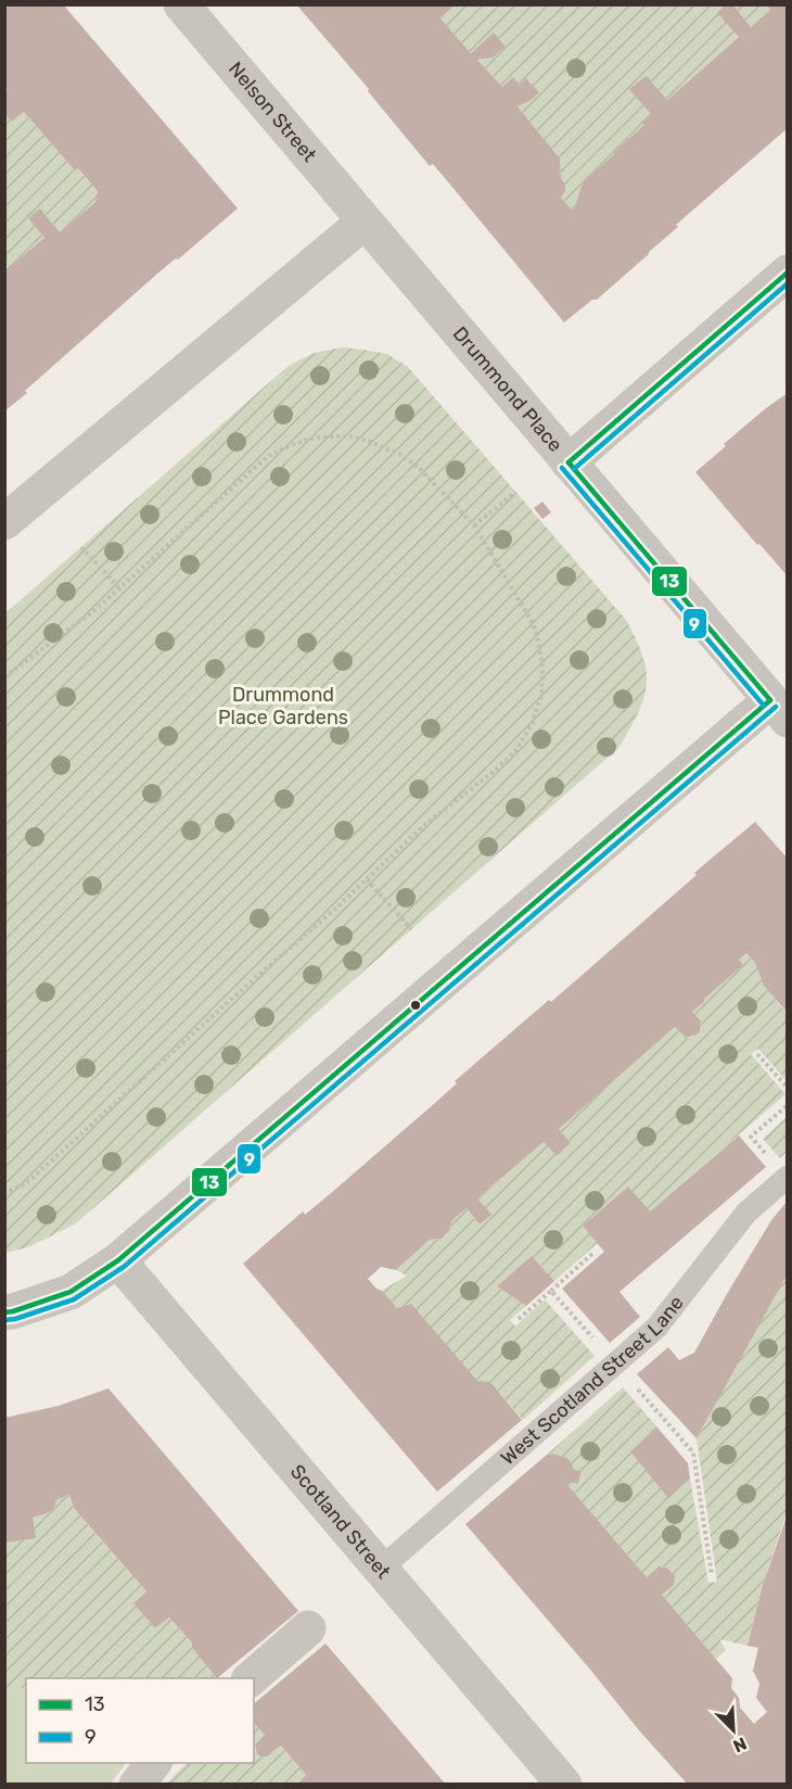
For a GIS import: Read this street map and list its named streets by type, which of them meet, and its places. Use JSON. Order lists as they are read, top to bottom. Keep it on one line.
{"streets":{"street":["Nelson Street","Drummond Place","Scotland Street"],"lane":["West Scotland Street Lane"]},"crossings":[["Nelson Street","Drummond Place"],["Drummond Place","Scotland Street"],["West Scotland Street Lane","Scotland Street"]],"parks":["Drummond Place Gardens"],"lines":["transit line 13","transit line 9"],"legend":["13","9"],"north":"bottom right"}
